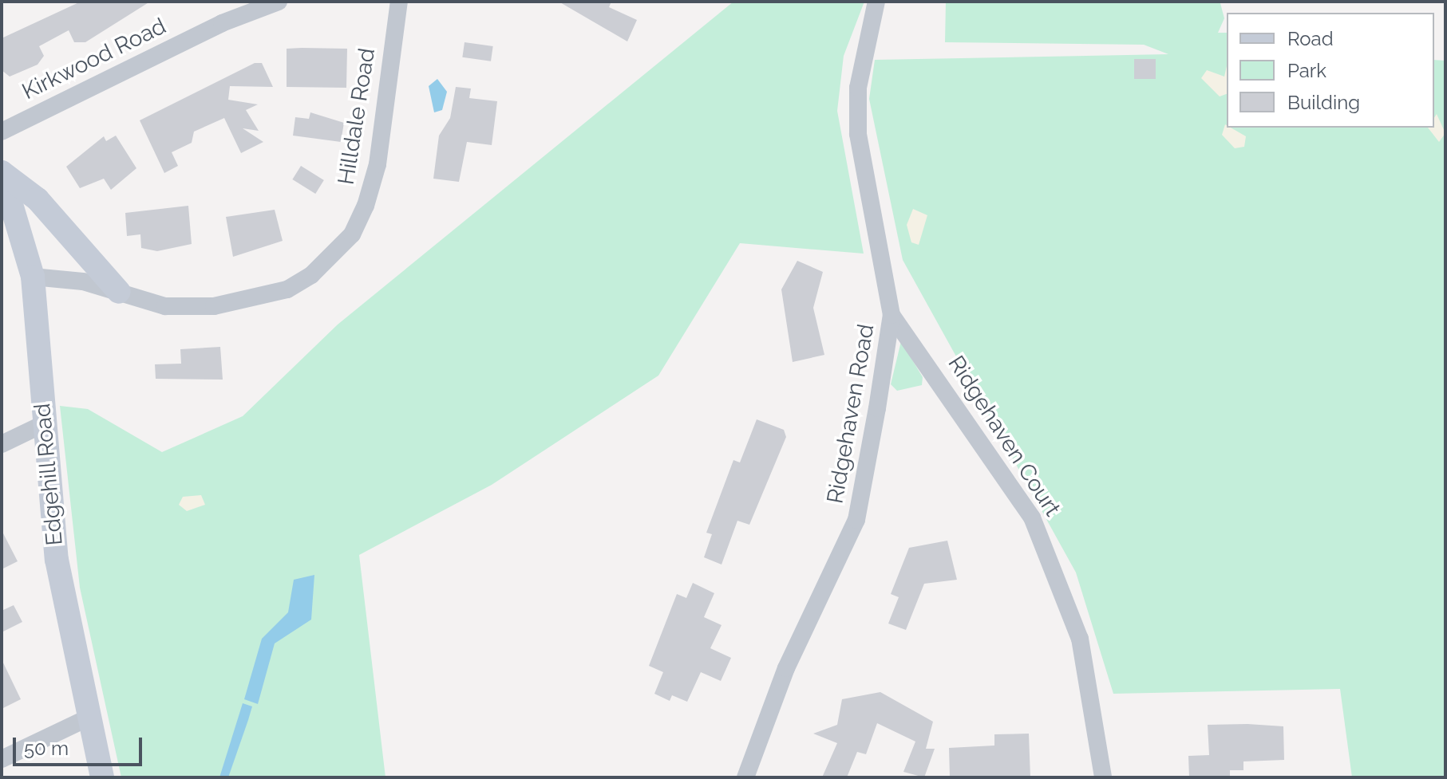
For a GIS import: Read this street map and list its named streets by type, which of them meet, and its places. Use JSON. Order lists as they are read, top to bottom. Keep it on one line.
{"streets":{"street":["Kirkwood Road","Hilldale Road","Ridgehaven Road","Ridgehaven Court","Edgehill Road"]},"crossings":[["Hilldale Road","Edgehill Road"],["Ridgehaven Road","Ridgehaven Court"]],"legend":["Road","Park","Building"],"scale_bar":"50 m"}
